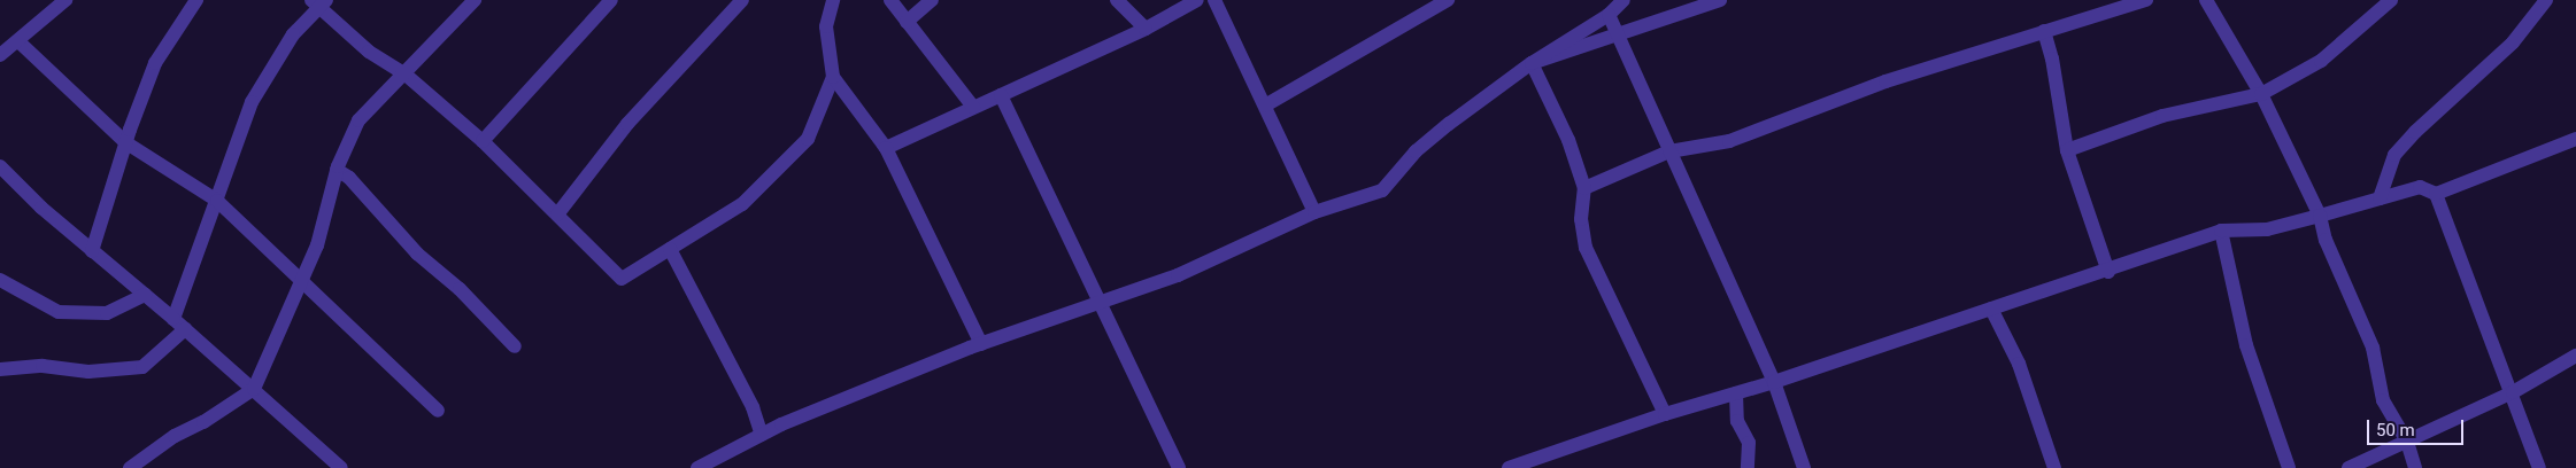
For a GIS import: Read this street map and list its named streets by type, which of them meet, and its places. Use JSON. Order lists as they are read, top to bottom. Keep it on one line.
{"scale_bar":"50 m"}
